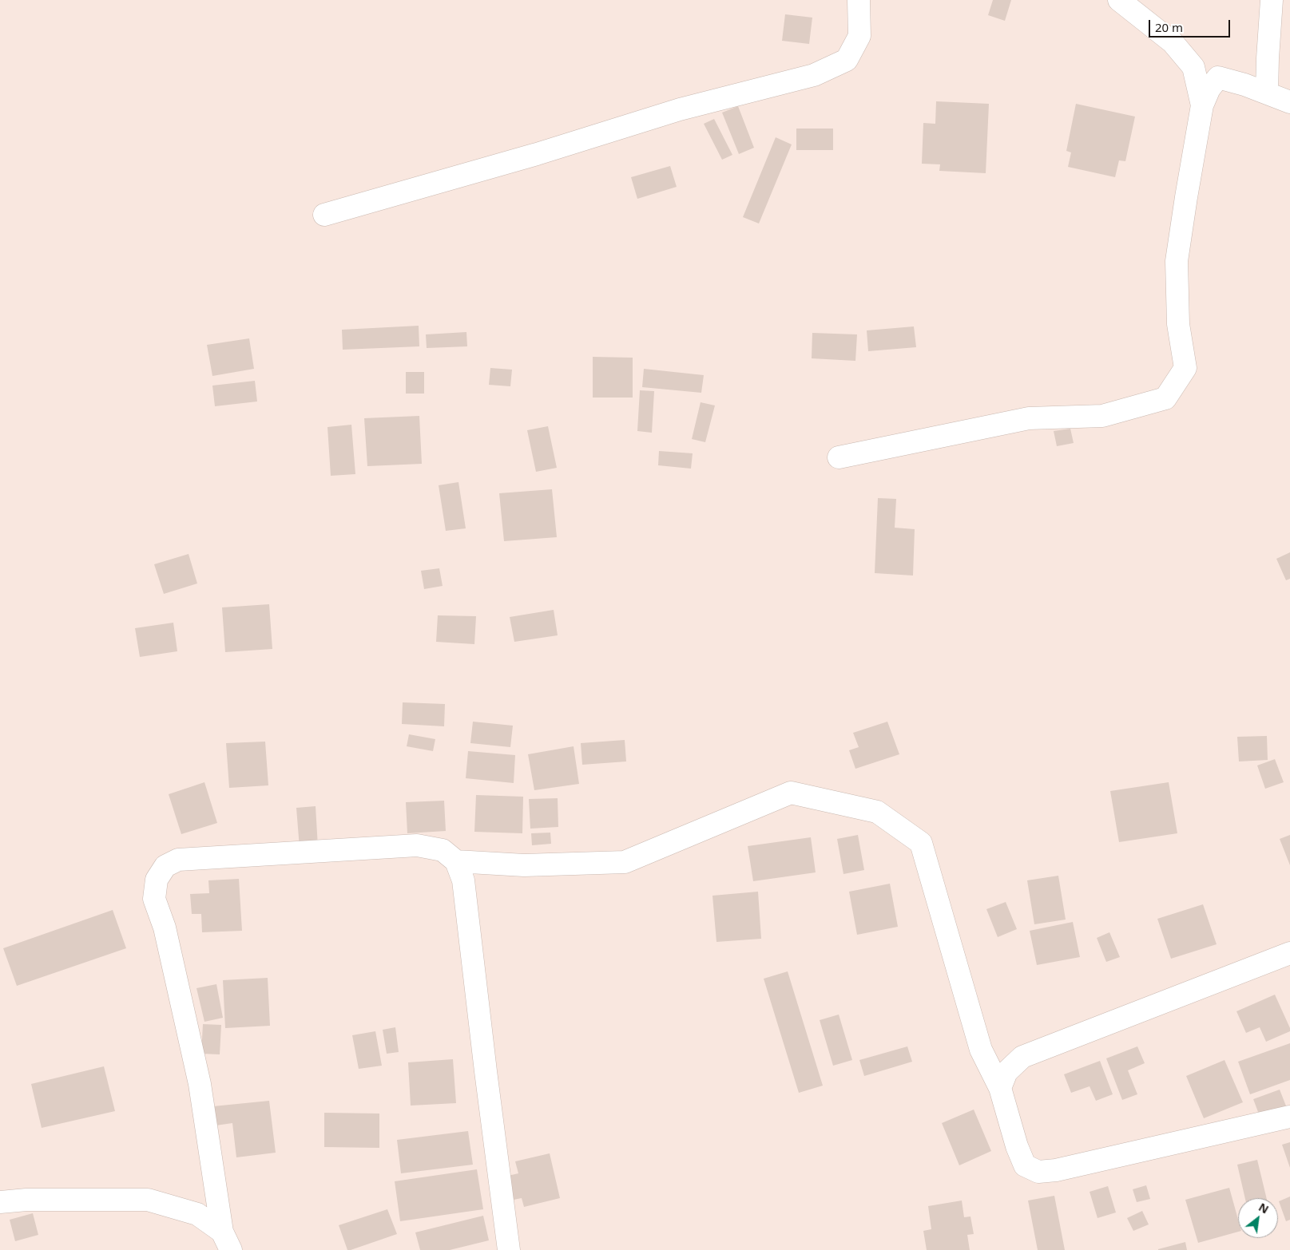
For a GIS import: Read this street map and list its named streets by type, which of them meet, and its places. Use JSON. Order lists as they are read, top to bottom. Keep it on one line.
{"scale_bar":"20 m","north":"top right"}
